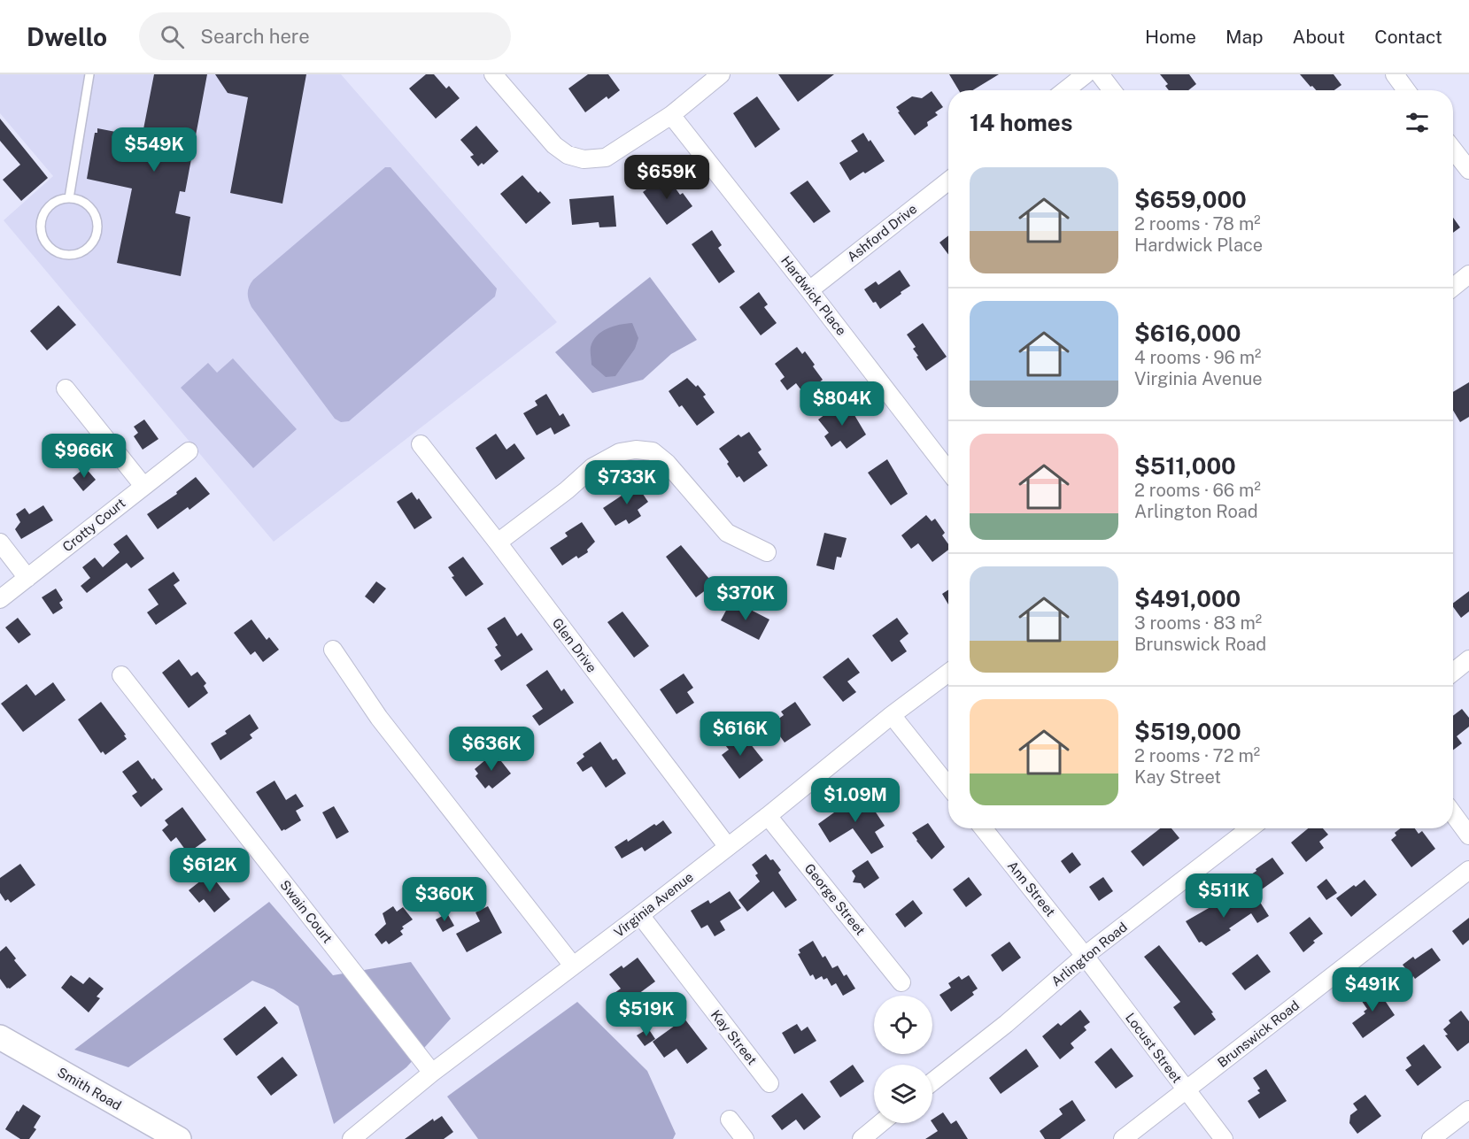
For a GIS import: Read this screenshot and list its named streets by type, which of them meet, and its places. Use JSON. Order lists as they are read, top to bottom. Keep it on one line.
{"streets":{"street":["Ashford Drive","Hardwick Place","Crotty Court","Glen Drive","Ann Street","George Street","Virginia Avenue","Swain Court","Arlington Road","Brunswick Road","Kay Street","Locust Street","Smith Road"]},"crossings":[["Ashford Drive","Hardwick Place"],["Glen Drive","Virginia Avenue"],["Ann Street","Arlington Road"],["Ann Street","Locust Street"],["George Street","Virginia Avenue"],["Virginia Avenue","Swain Court"],["Virginia Avenue","Kay Street"],["Arlington Road","Locust Street"],["Brunswick Road","Locust Street"]],"page":{"header":"Dwello","search":"Search here","nav":["Home","Map","About","Contact"],"heading":"14 homes","price":["$549K","$659K","$804K","$966K","$733K","$370K","$616K","$636K","$1.09M","$612K","$511K","$360K","$491K","$519K"],"list":[{"name":"$659,000","note":"2 rooms · 78 m² · Hardwick Place"},{"name":"$616,000","note":"4 rooms · 96 m² · Virginia Avenue"},{"name":"$511,000","note":"2 rooms · 66 m² · Arlington Road"},{"name":"$491,000","note":"3 rooms · 83 m² · Brunswick Road"},{"name":"$519,000","note":"2 rooms · 72 m² · Kay Street"}]}}
